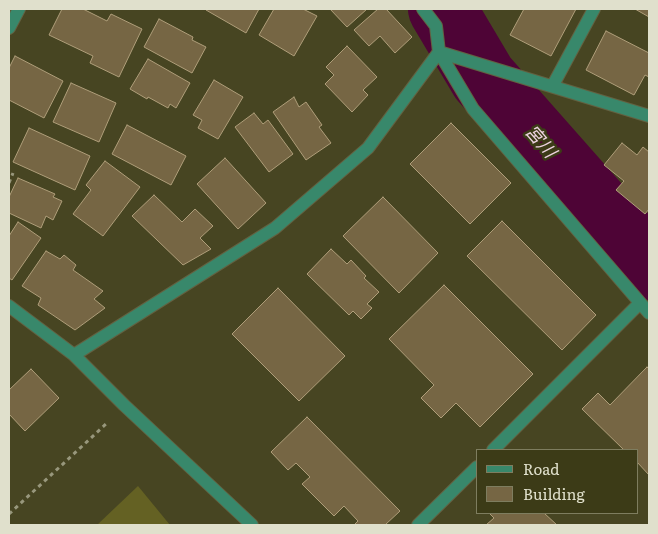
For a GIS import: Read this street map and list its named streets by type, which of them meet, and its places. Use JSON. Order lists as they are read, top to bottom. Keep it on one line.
{"water":["宮川"],"legend":["Road","Building"]}
